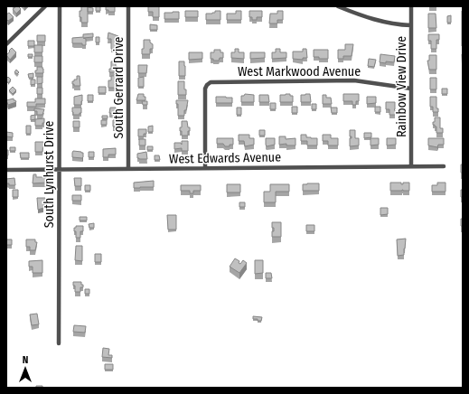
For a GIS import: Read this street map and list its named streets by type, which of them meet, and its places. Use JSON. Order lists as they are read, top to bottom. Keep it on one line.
{"streets":{"street":["West Markwood Avenue","Rainbow View Drive","South Gerrard Drive","West Edwards Avenue","South Lynhurst Drive"]},"crossings":[["West Markwood Avenue","Rainbow View Drive"],["West Markwood Avenue","West Edwards Avenue"],["Rainbow View Drive","West Edwards Avenue"],["South Gerrard Drive","West Edwards Avenue"],["West Edwards Avenue","South Lynhurst Drive"]],"north":"top"}
